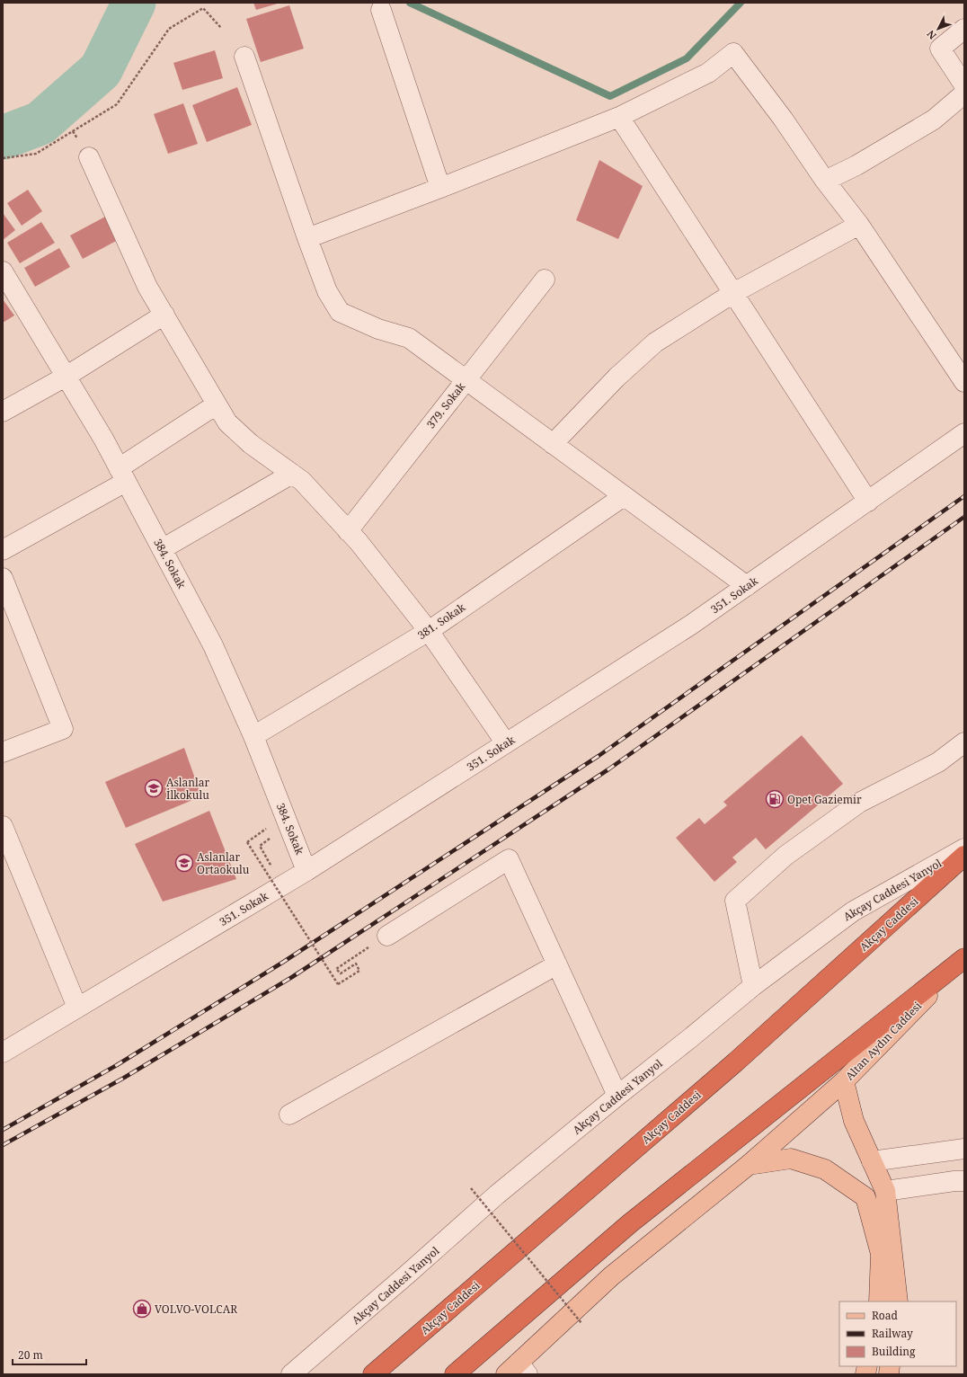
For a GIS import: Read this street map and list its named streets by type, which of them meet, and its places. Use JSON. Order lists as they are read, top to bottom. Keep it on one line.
{"streets":{"highway":["Akçay Caddesi"],"main road":["Altan Aydın Caddesi"],"street":["379. Sokak","384. Sokak","351. Sokak","381. Sokak","Akçay Caddesi Yanyol"]},"crossings":[["384. Sokak","351. Sokak"],["384. Sokak","381. Sokak"]],"places":{"school or university":["Aslanlar İlkokulu","Aslanlar Ortaokulu"],"fuel station":["Opet Gaziemir"],"shop":["VOLVO-VOLCAR"]},"legend":["Road","Railway","Building"],"scale_bar":"20 m","north":"bottom left"}
